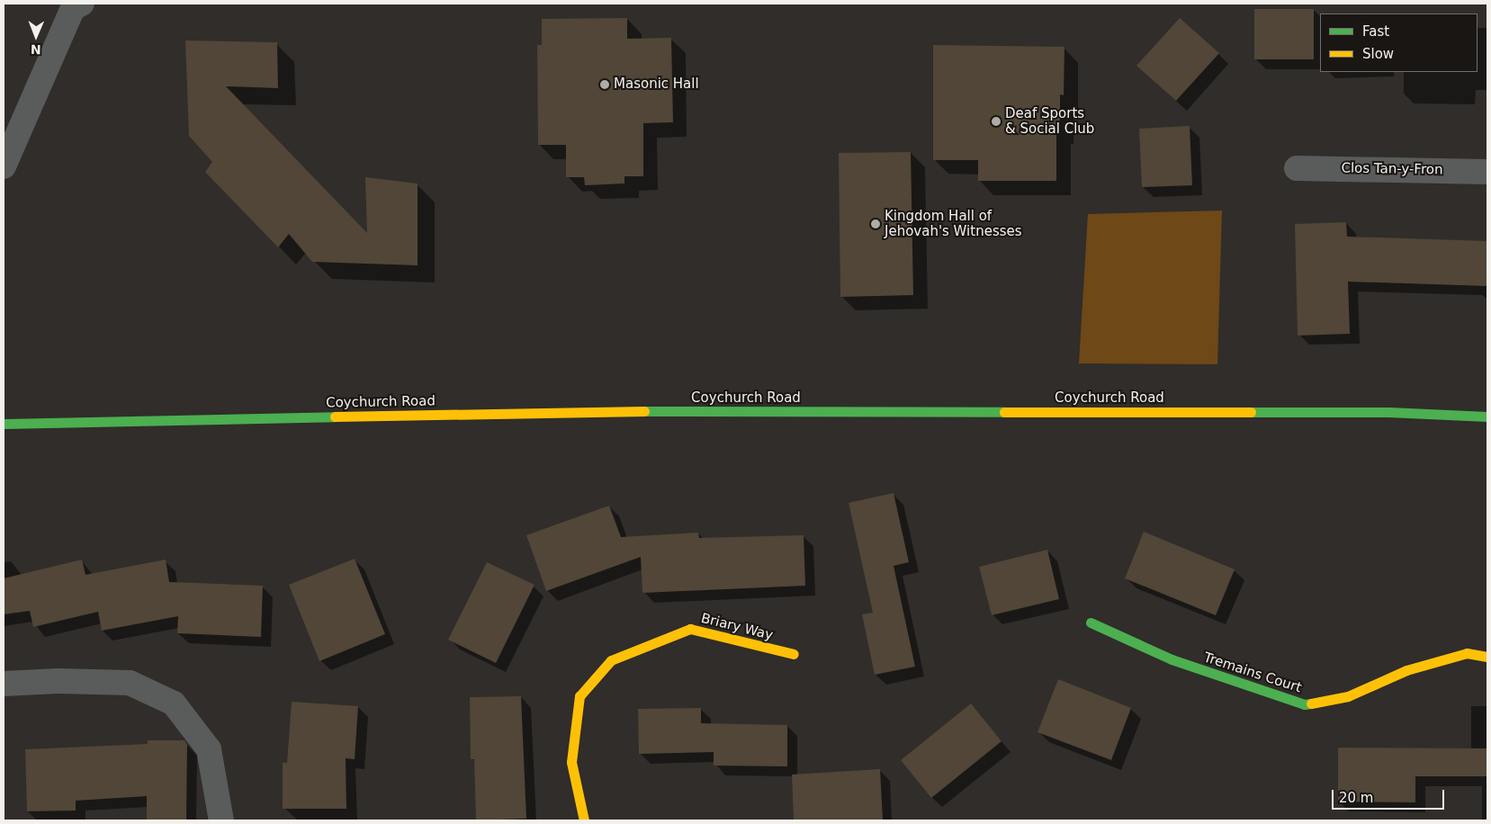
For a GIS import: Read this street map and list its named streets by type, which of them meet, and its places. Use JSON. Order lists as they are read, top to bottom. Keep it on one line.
{"streets":{"main road":["Coychurch Road","Briary Way","Tremains Court"],"street":["Clos Tan-y-Fron"]},"places":["Masonic Hall","Deaf Sports & Social Club","Kingdom Hall of Jehovah's Witnesses"],"legend":["Fast","Slow"],"scale_bar":"20 m","north":"bottom"}
